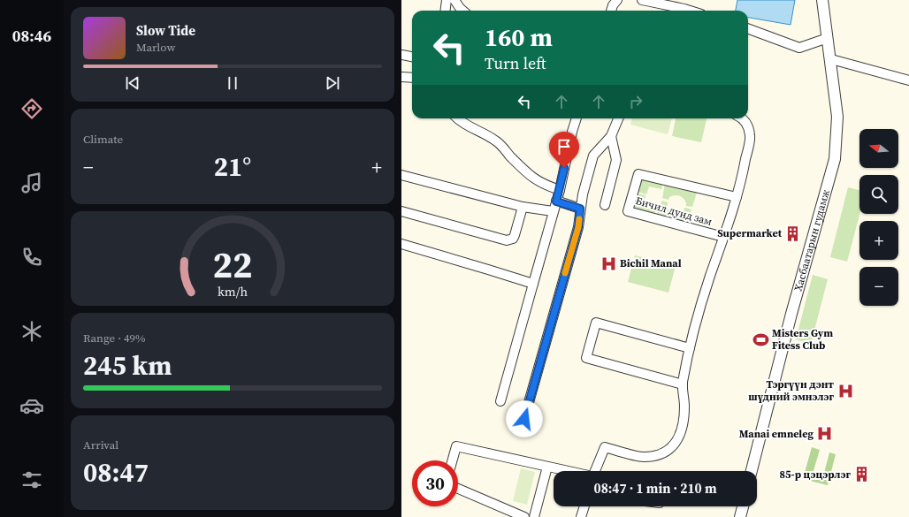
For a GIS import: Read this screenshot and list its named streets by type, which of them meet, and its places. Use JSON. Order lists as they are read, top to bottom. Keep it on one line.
{"streets":{"street":["Бичил дунд зам","Хасбаатарын гудамж"]},"places":{"building":["Supermarket","85-р цэцэрлэг"],"hospital":["Bichil Manal","Тэргүүн дэнт шүдний эмнэлэг","Manai emneleg"],"sports":["Misters Gym Fitess Club"]},"north":"left","page":{"tabs":"08:46","turn":["160 m","Turn left"],"song":["Slow Tide","Marlow"],"tile":["Climate",["Range · 49%","245 km"],["Arrival","08:47"]],"map_buttons":["+","−"],"heat":["−","21°","+"],"limit":"30","trip":"08:47 · 1 min · 210 m","gauge":["22","km/h"]}}
